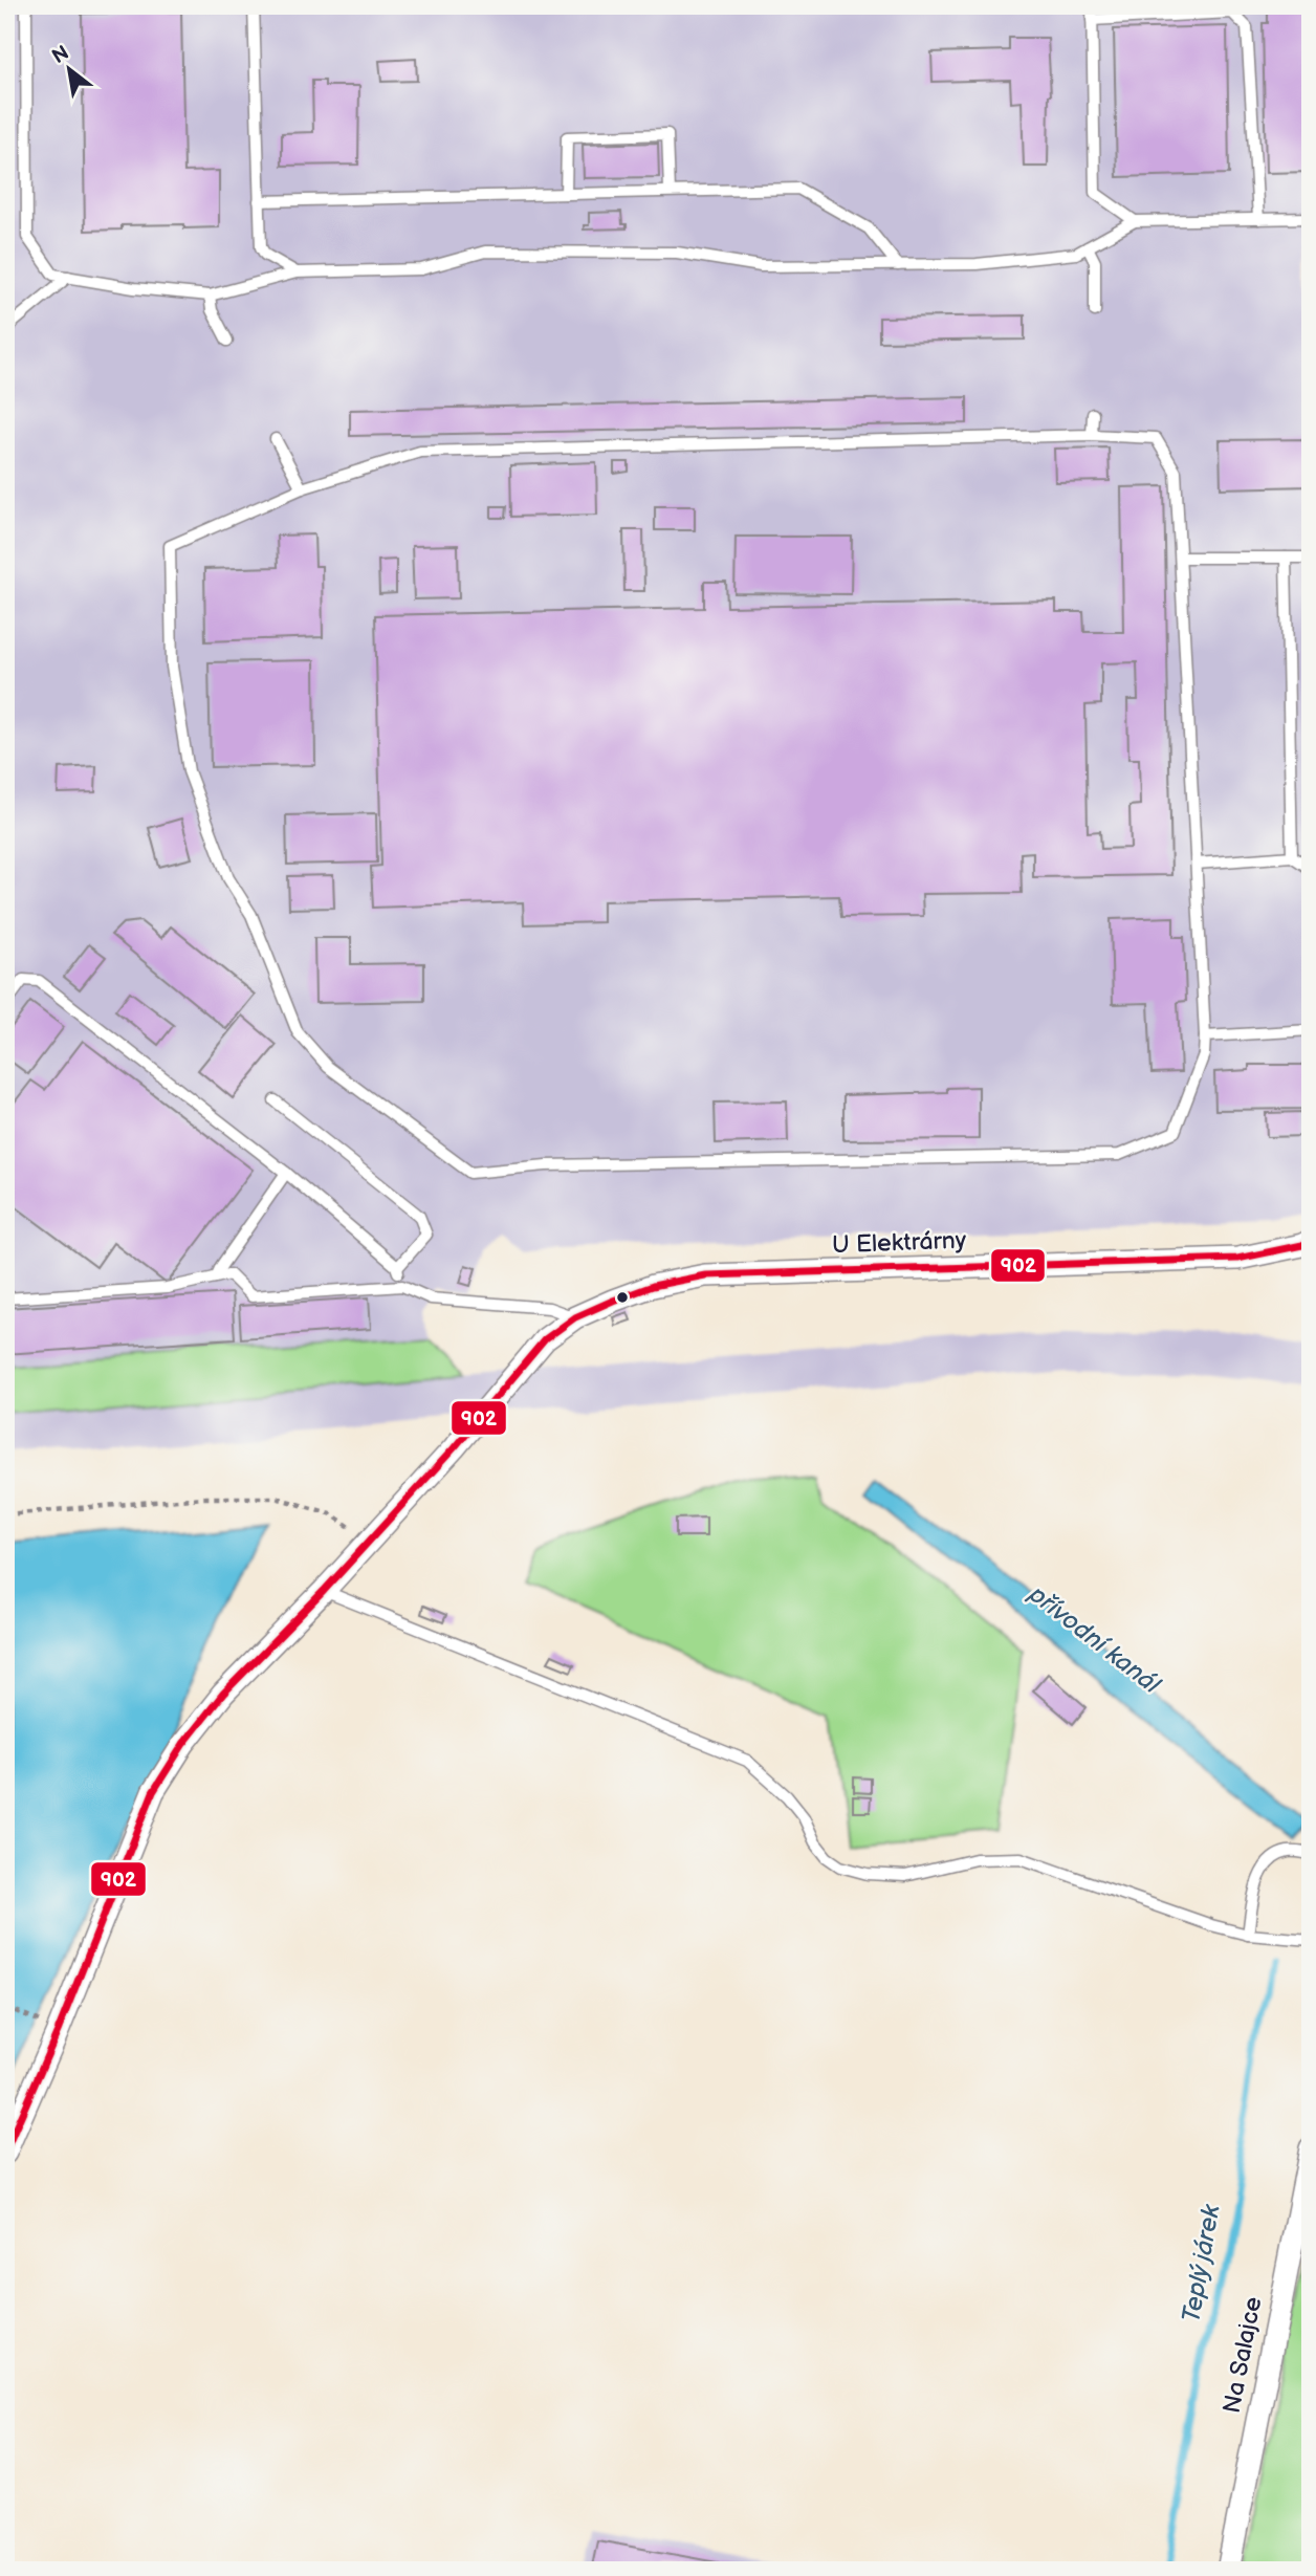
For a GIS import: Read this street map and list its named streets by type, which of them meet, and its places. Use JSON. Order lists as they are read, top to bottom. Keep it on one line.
{"streets":{"street":["U Elektrárny","Na Salajce"]},"water":["přívodní kanál","Teplý járek"],"lines":["transit line 902"],"north":"top left"}
